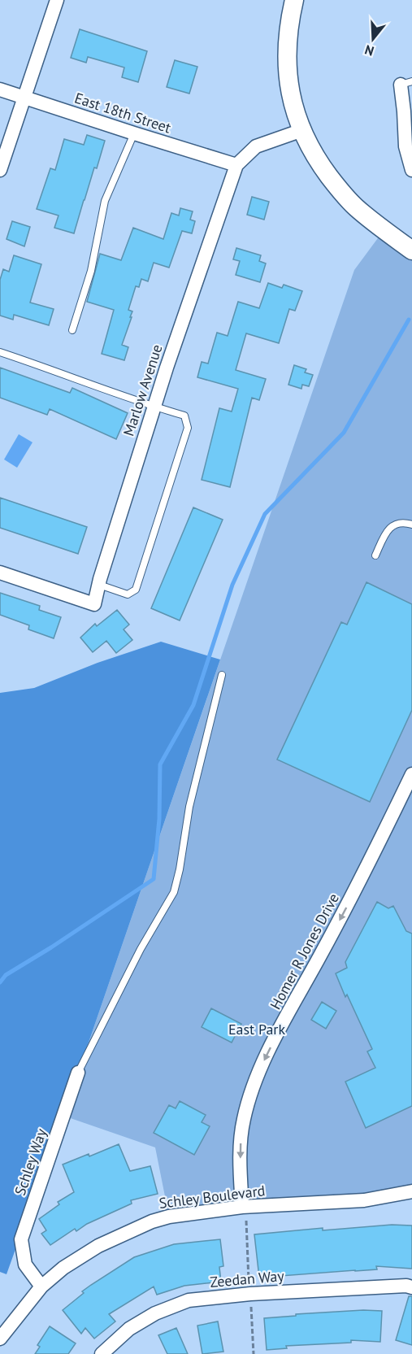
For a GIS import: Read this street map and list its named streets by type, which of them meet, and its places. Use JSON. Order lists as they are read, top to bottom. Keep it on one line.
{"streets":{"street":["East 18th Street","Marlow Avenue","Homer R Jones Drive","Schley Way","Schley Boulevard","Zeedan Way"]},"crossings":[["East 18th Street","Marlow Avenue"],["Homer R Jones Drive","Schley Boulevard"],["Schley Way","Schley Boulevard"]],"one_way":["Homer R Jones Drive"],"parks":["East Park"],"north":"bottom"}
